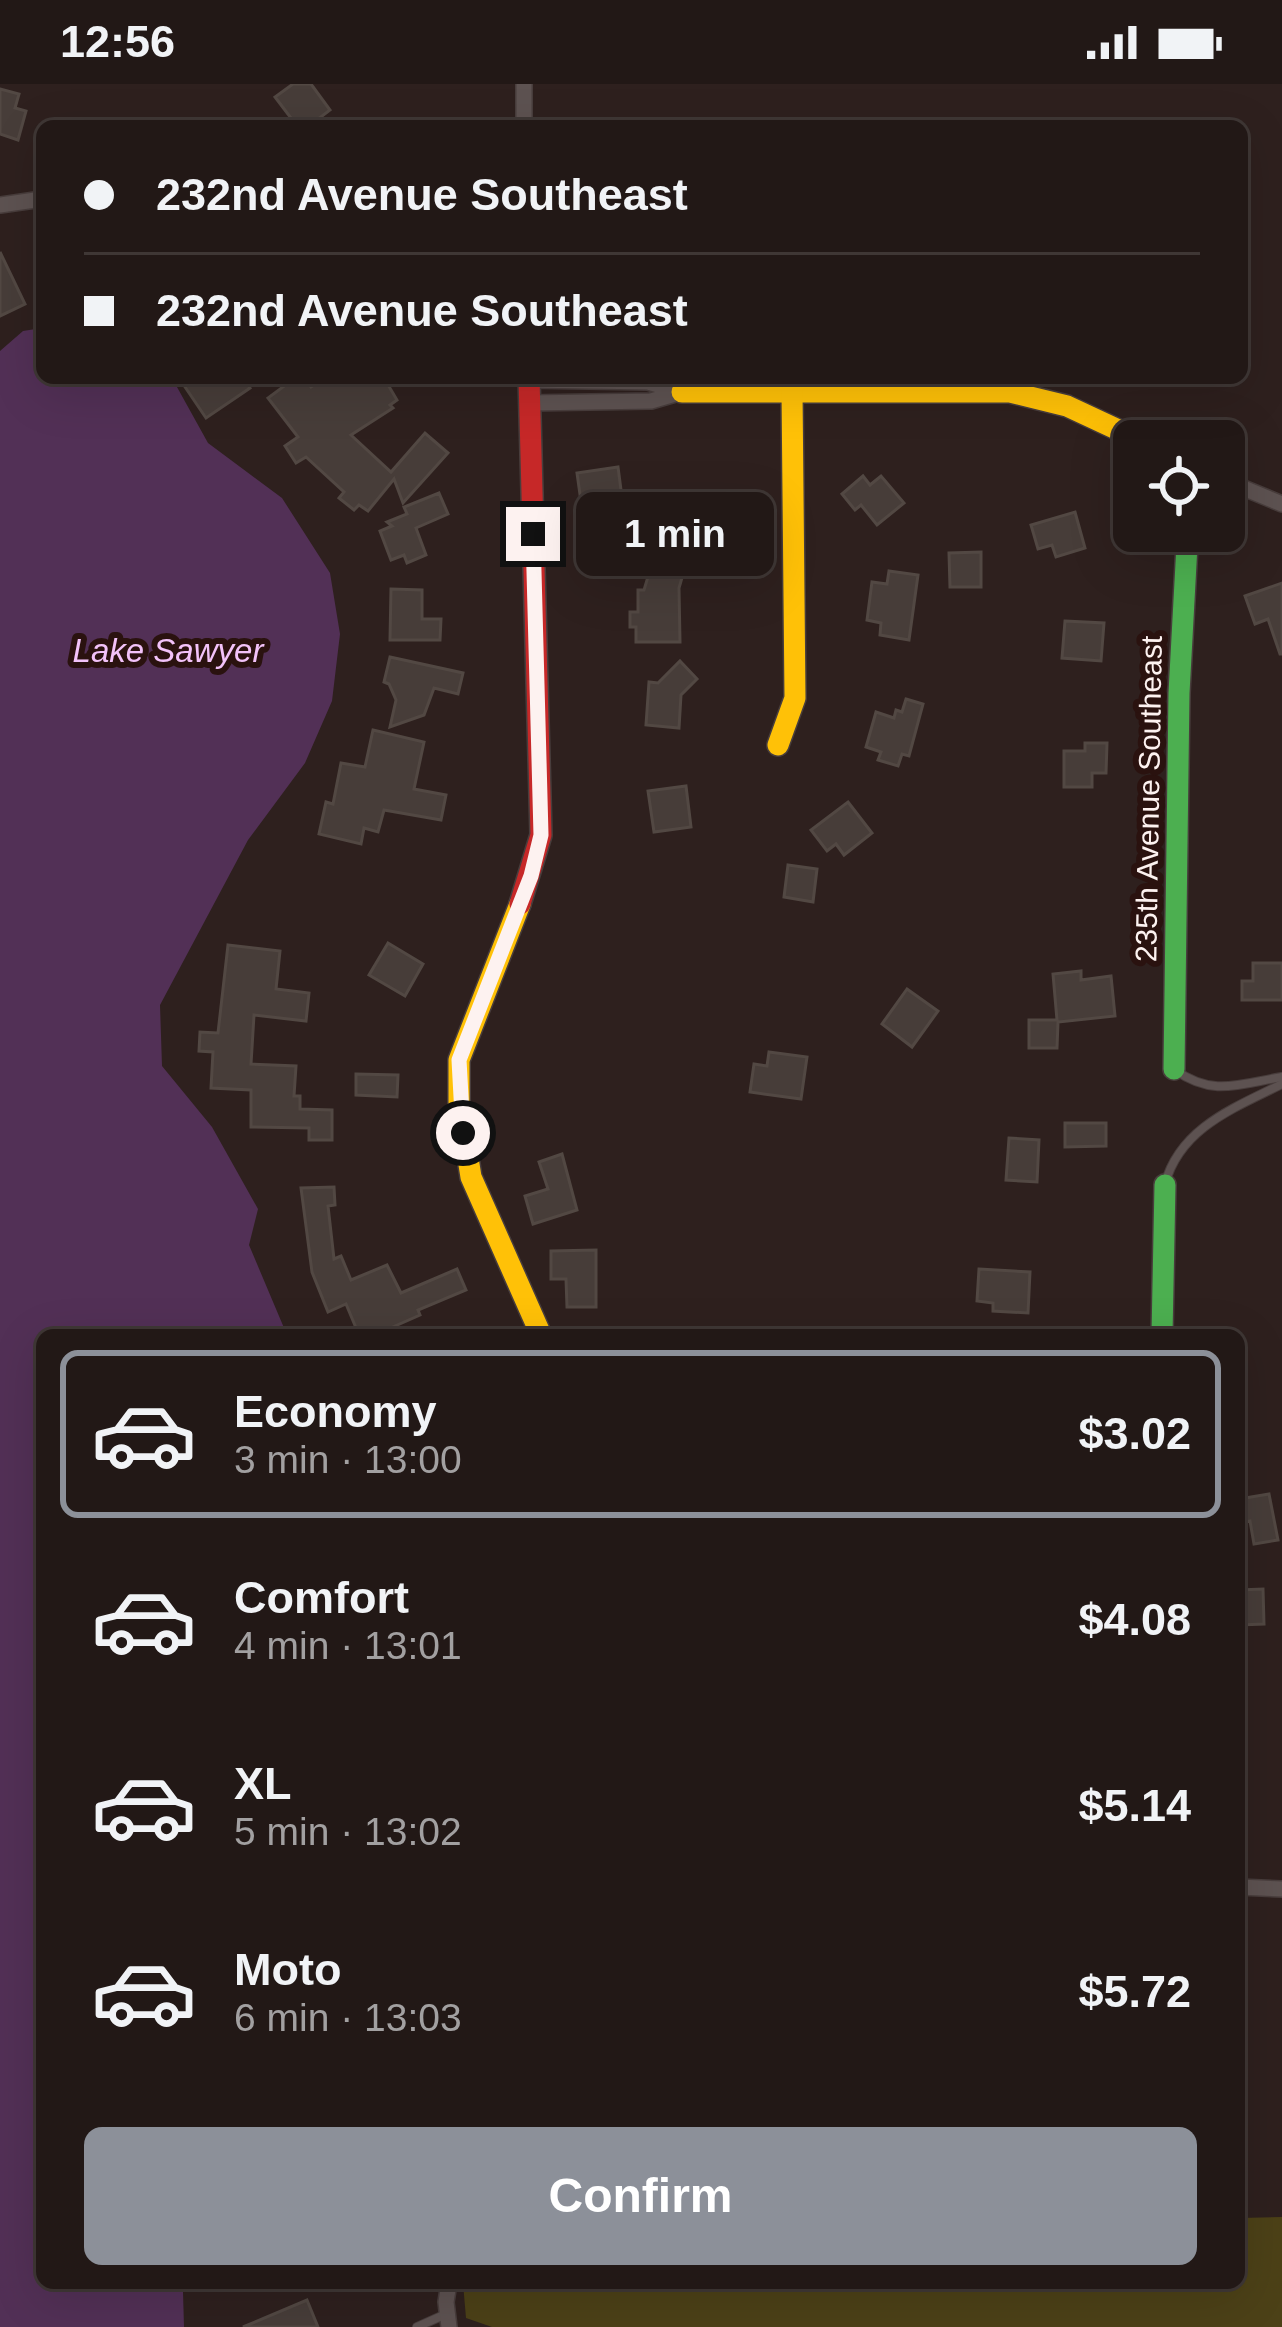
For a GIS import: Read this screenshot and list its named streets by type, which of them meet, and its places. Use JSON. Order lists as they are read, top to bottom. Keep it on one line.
{"streets":{"street":["235th Avenue Southeast"]},"water":["Lake Sawyer"],"page":{"status":"12:56","banner":["232nd Avenue Southeast","232nd Avenue Southeast"],"bubble":"1 min","list":[{"name":"Economy","note":"3 min · 13:00","value":"$3.02"},{"name":"Comfort","note":"4 min · 13:01","value":"$4.08"},{"name":"XL","note":"5 min · 13:02","value":"$5.14"},{"name":"Moto","note":"6 min · 13:03","value":"$5.72"}],"buttons":"Confirm"}}
